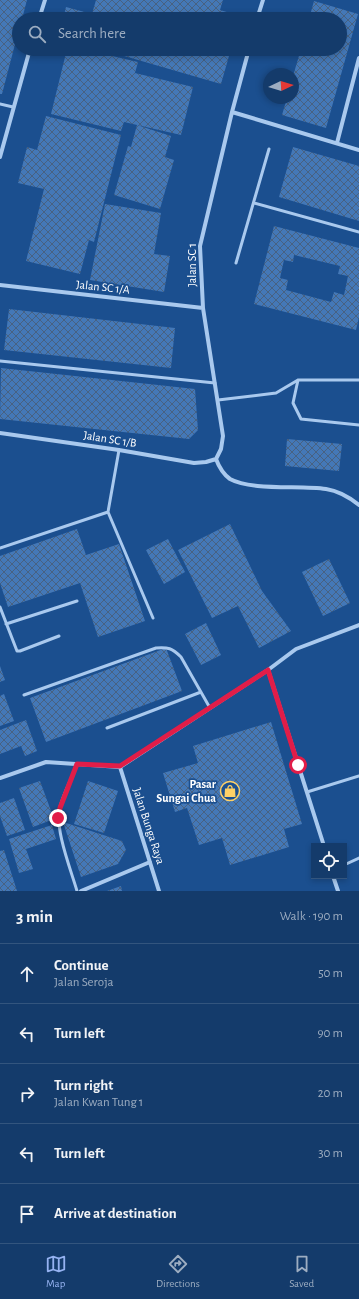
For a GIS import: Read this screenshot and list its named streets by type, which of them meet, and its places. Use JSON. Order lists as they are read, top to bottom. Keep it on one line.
{"streets":{"street":["Jalan SC 1","Jalan SC 1/A","Jalan SC 1/B","Jalan Bunga Raya"]},"crossings":[["Jalan SC 1","Jalan SC 1/A"],["Jalan SC 1","Jalan SC 1/B"]],"places":{"shop":["Pasar Sungai Chua"]},"north":"right","page":{"search":"Search here","heading":["3 min","Walk · 190 m"],"list":[["Continue","Jalan Seroja","50 m"],["Turn left","90 m"],["Turn right","Jalan Kwan Tung 1","20 m"],["Turn left","30 m"],"Arrive at destination"],"nav":["Map","Directions","Saved"]}}
